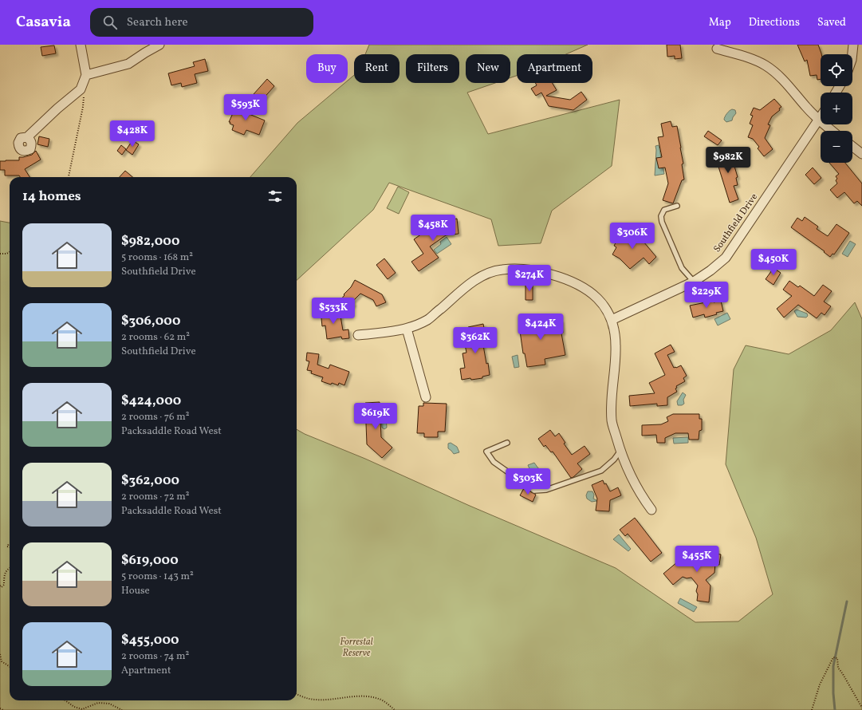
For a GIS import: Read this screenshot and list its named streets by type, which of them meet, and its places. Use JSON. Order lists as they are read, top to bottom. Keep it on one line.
{"streets":{"street":["Southfield Drive"]},"parks":["Forrestal Reserve"],"page":{"header":"Casavia","search":"Search here","nav":["Map","Directions","Saved"],"map_buttons":["+","−"],"chip":["Buy","Rent","Filters","New","Apartment"],"price":["$593K","$428K","$982K","$458K","$306K","$450K","$274K","$229K","$533K","$424K","$362K","$619K","$303K","$455K"],"heading":"14 homes","list":[{"name":"$982,000","note":"5 rooms · 168 m² · Southfield Drive"},{"name":"$306,000","note":"2 rooms · 62 m² · Southfield Drive"},{"name":"$424,000","note":"2 rooms · 76 m² · Packsaddle Road West"},{"name":"$362,000","note":"2 rooms · 72 m² · Packsaddle Road West"},{"name":"$619,000","note":"5 rooms · 143 m² · House"},{"name":"$455,000","note":"2 rooms · 74 m² · Apartment"}]}}
